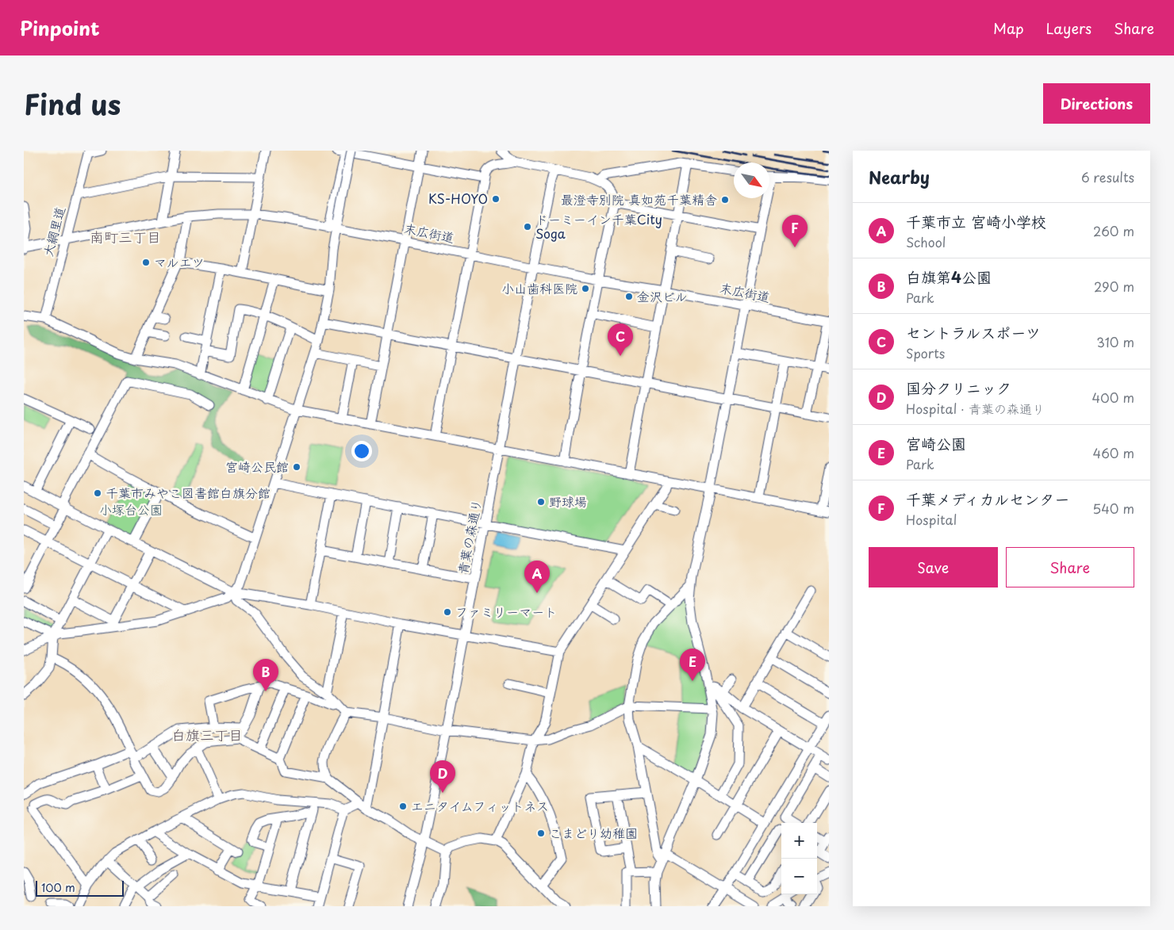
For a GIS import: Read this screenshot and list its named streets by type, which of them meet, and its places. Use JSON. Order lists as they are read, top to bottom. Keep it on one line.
{"streets":{"street":["大網里道","末広街道","青葉の森通り"]},"crossings":[["大網里道","末広街道"],["末広街道","青葉の森通り"]],"districts":["南町三丁目","白旗三丁目"],"parks":["小塚台公園"],"places":["KS-HOYO","最澄寺別院 真如苑千葉精舎","ドーミーイン千葉City Soga","マルエツ","小山歯科医院","金沢ビル","宮崎公民館","千葉市みやこ図書館白旗分館","野球場","ファミリーマート","エニタイムフィットネス","こまどり幼稚園"],"scale_bar":"100 m","north":"bottom right","page":{"header":"Pinpoint","nav":["Map","Layers","Share"],"title":"Find us","buttons":["Directions",["Save","Share"]],"heading":["Nearby","6 results"],"list":[{"mark":"A","name":"千葉市立 宮崎小学校","note":"School","value":"260 m"},{"mark":"B","name":"白旗第4公園","note":"Park","value":"290 m"},{"mark":"C","name":"セントラルスポーツ","note":"Sports","value":"310 m"},{"mark":"D","name":"国分クリニック","note":"Hospital · 青葉の森通り","value":"400 m"},{"mark":"E","name":"宮崎公園","note":"Park","value":"460 m"},{"mark":"F","name":"千葉メディカルセンター","note":"Hospital","value":"540 m"}],"pins":["F","C","A","E","B","D"],"map_buttons":["+","−"],"scale":"100 m"}}
